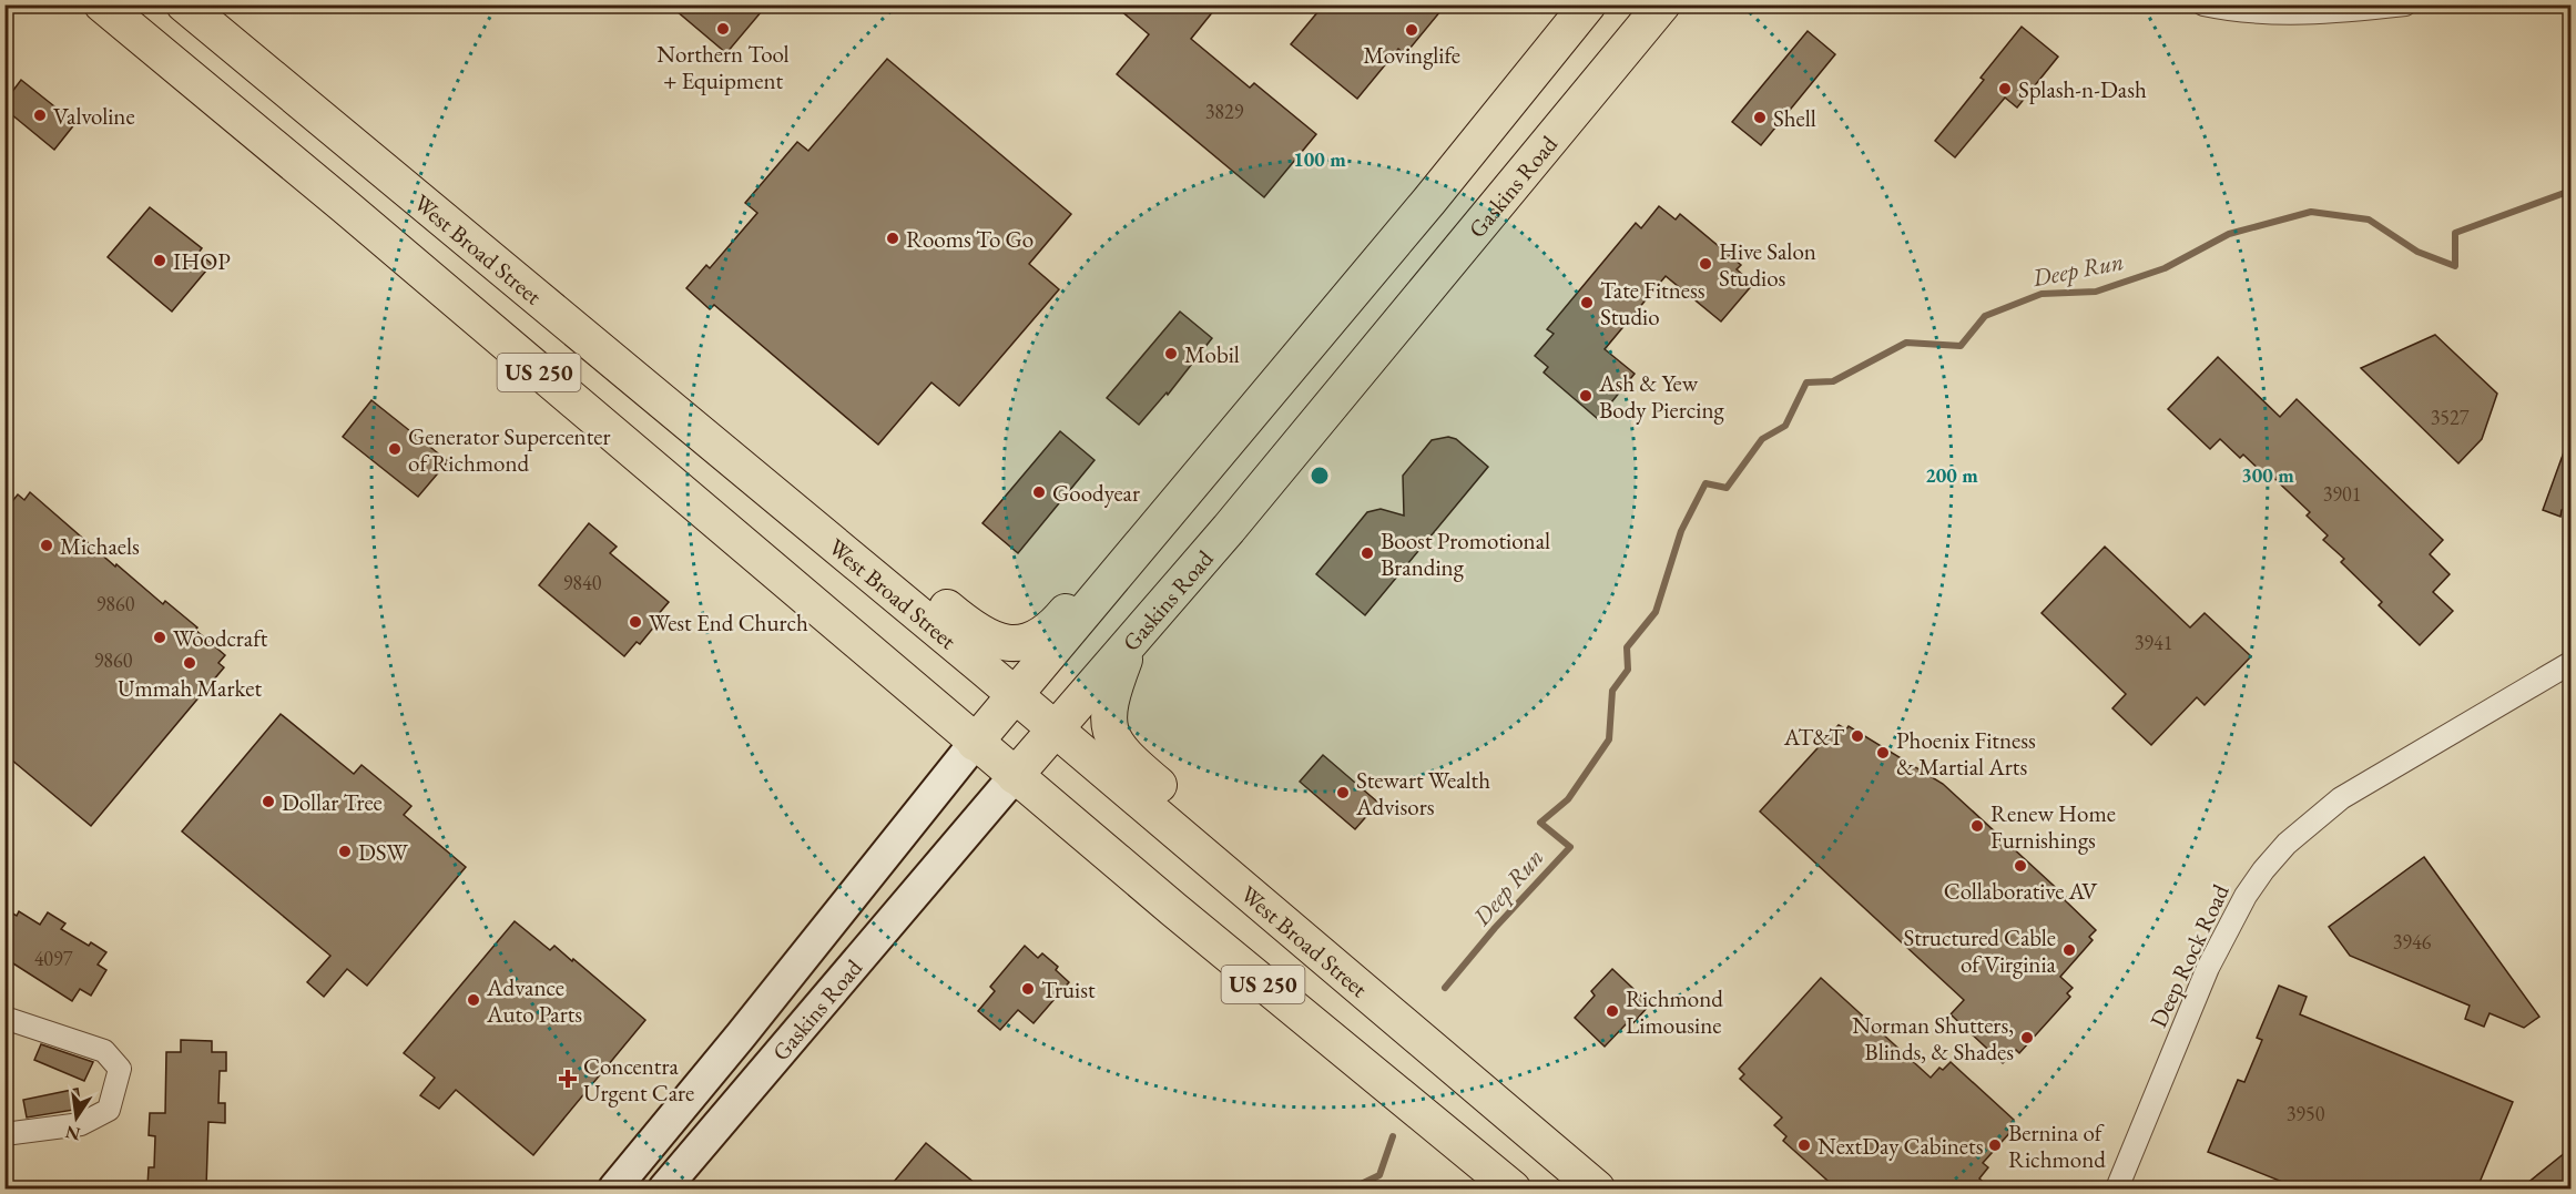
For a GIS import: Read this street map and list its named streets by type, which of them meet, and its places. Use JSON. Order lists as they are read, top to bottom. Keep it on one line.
{"streets":{"main road":["Gaskins Road","West Broad Street","US 250"],"street":["Deep Rock Road"]},"crossings":[["Gaskins Road","West Broad Street"],["Gaskins Road","US 250"]],"water":["Deep Run"],"places":{"other":["Northern Tool + Equipment","Movinglife","Splash-n-Dash","Valvoline","Shell","Rooms To Go","IHOP","Hive Salon Studios","Tate Fitness Studio","Mobil","Ash & Yew Body Piercing","Generator Supercenter of Richmond","Goodyear","Michaels","Boost Promotional Branding","West End Church","Woodcraft","Ummah Market","AT&T","Phoenix Fitness & Martial Arts","Stewart Wealth Advisors","Dollar Tree","Renew Home Furnishings","DSW","Collaborative AV","Structured Cable of Virginia","Truist","Advance Auto Parts","Richmond Limousine","Norman Shutters, Blinds, & Shades","NextDay Cabinets","Bernina of Richmond"],"health":["Concentra Urgent Care"]},"house_numbers":["3829","3527","3901","9840","9860","3941","9860","3946","4097","3950"],"north":"bottom","rings":["100 m","200 m","300 m"]}
